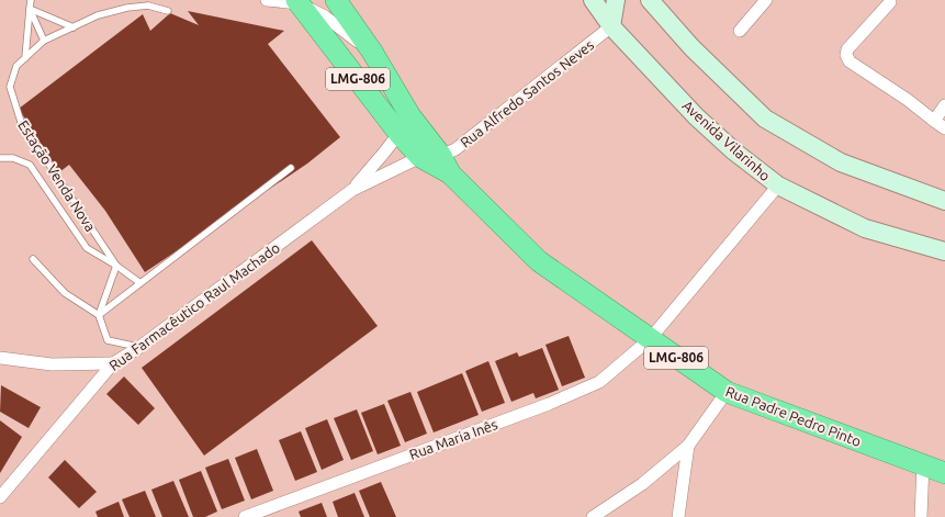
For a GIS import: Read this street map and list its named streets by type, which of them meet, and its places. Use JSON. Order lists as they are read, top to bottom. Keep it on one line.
{"streets":{"highway":["LMG-806","Rua Padre Pedro Pinto"],"main road":["Avenida Vilarinho"],"street":["Rua Alfredo Santos Neves","Rua Farmacêutico Raul Machado","Rua Maria Inês"],"lane":["Estação Venda Nova"]},"crossings":[["Rua Alfredo Santos Neves","Avenida Vilarinho"],["Rua Alfredo Santos Neves","Rua Farmacêutico Raul Machado"],["Rua Alfredo Santos Neves","Rua Padre Pedro Pinto"],["Avenida Vilarinho","Rua Maria Inês"],["Rua Farmacêutico Raul Machado","Rua Padre Pedro Pinto"],["Rua Padre Pedro Pinto","Rua Maria Inês"]]}
